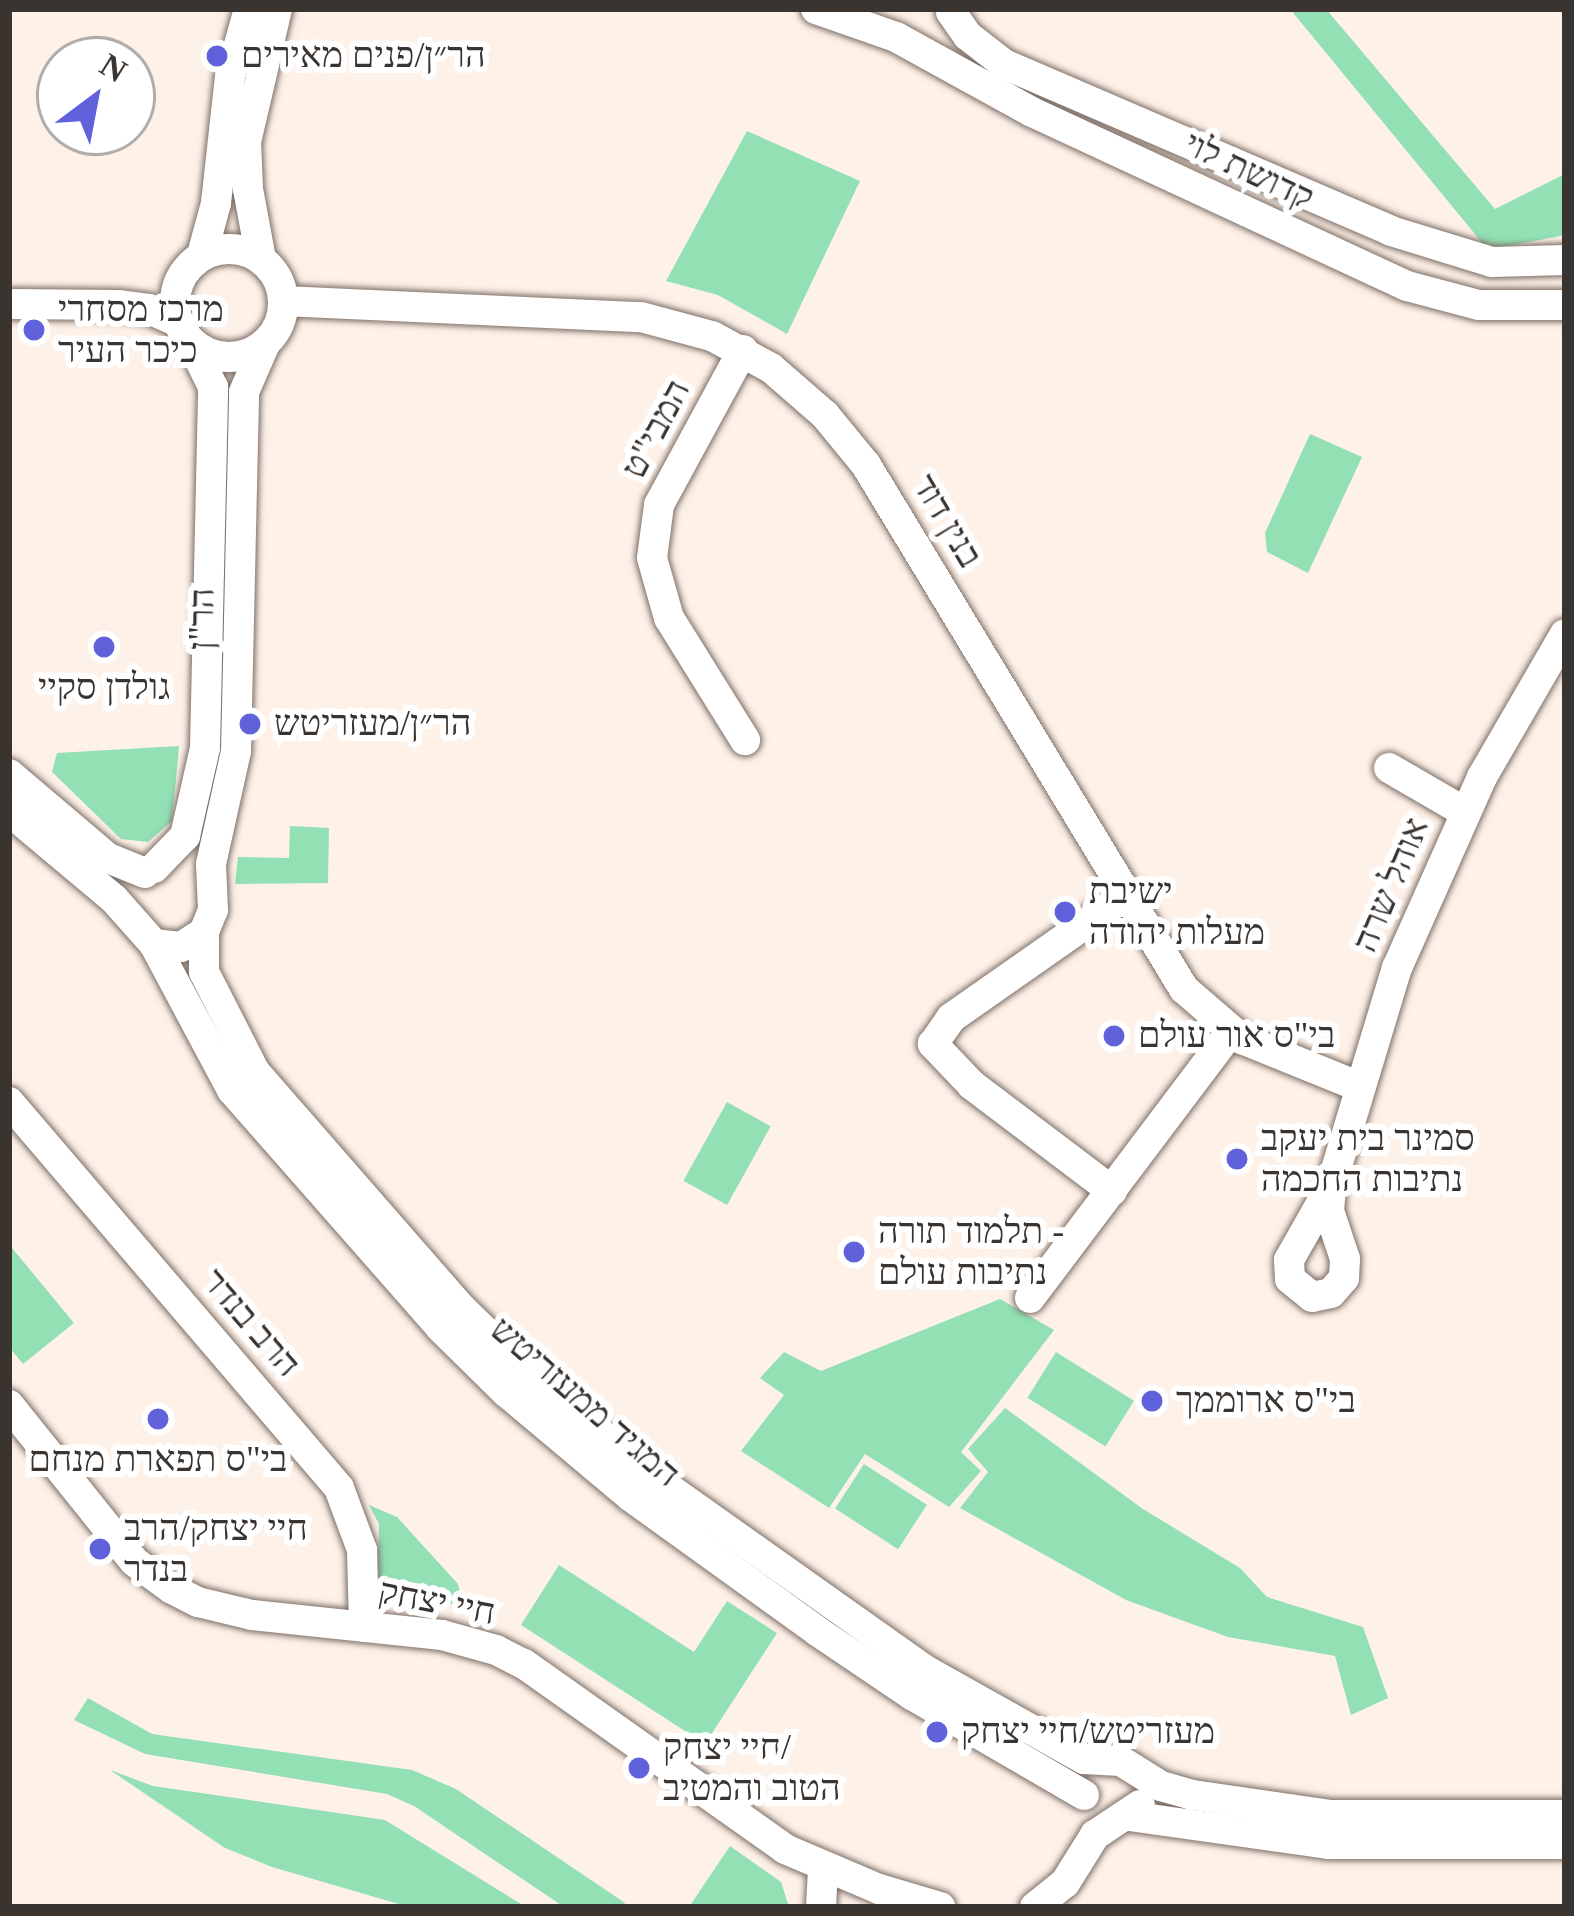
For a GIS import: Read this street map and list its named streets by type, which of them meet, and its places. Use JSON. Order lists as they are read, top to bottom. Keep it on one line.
{"streets":{"street":["קדושת לוי","המבי\"ט","בנין דוד","הר\"ן","אוהל שרה","הרב בנדר","המגיד ממעזריטש","חיי יצחק"]},"crossings":[["המבי\"ט","בנין דוד"],["בנין דוד","הר\"ן"],["בנין דוד","אוהל שרה"],["הר\"ן","המגיד ממעזריטש"],["הרב בנדר","חיי יצחק"]],"places":["הר״ן/פנים מאירים","מרכז מסחרי כיכר העיר","גולדן סקיי","הר״ן/מעזריטש","ישיבת מעלות יהודה","בי\"ס אור עולם","סמינר בית יעקב נתיבות החכמה","תלמוד תורה - נתיבות עולם","בי\"ס ארוממך","בי\"ס תפארת מנחם","חיי יצחק/הרב בנדר","מעזריטש/חיי יצחק","חיי יצחק/ הטוב והמטיב"],"north":"top right"}
